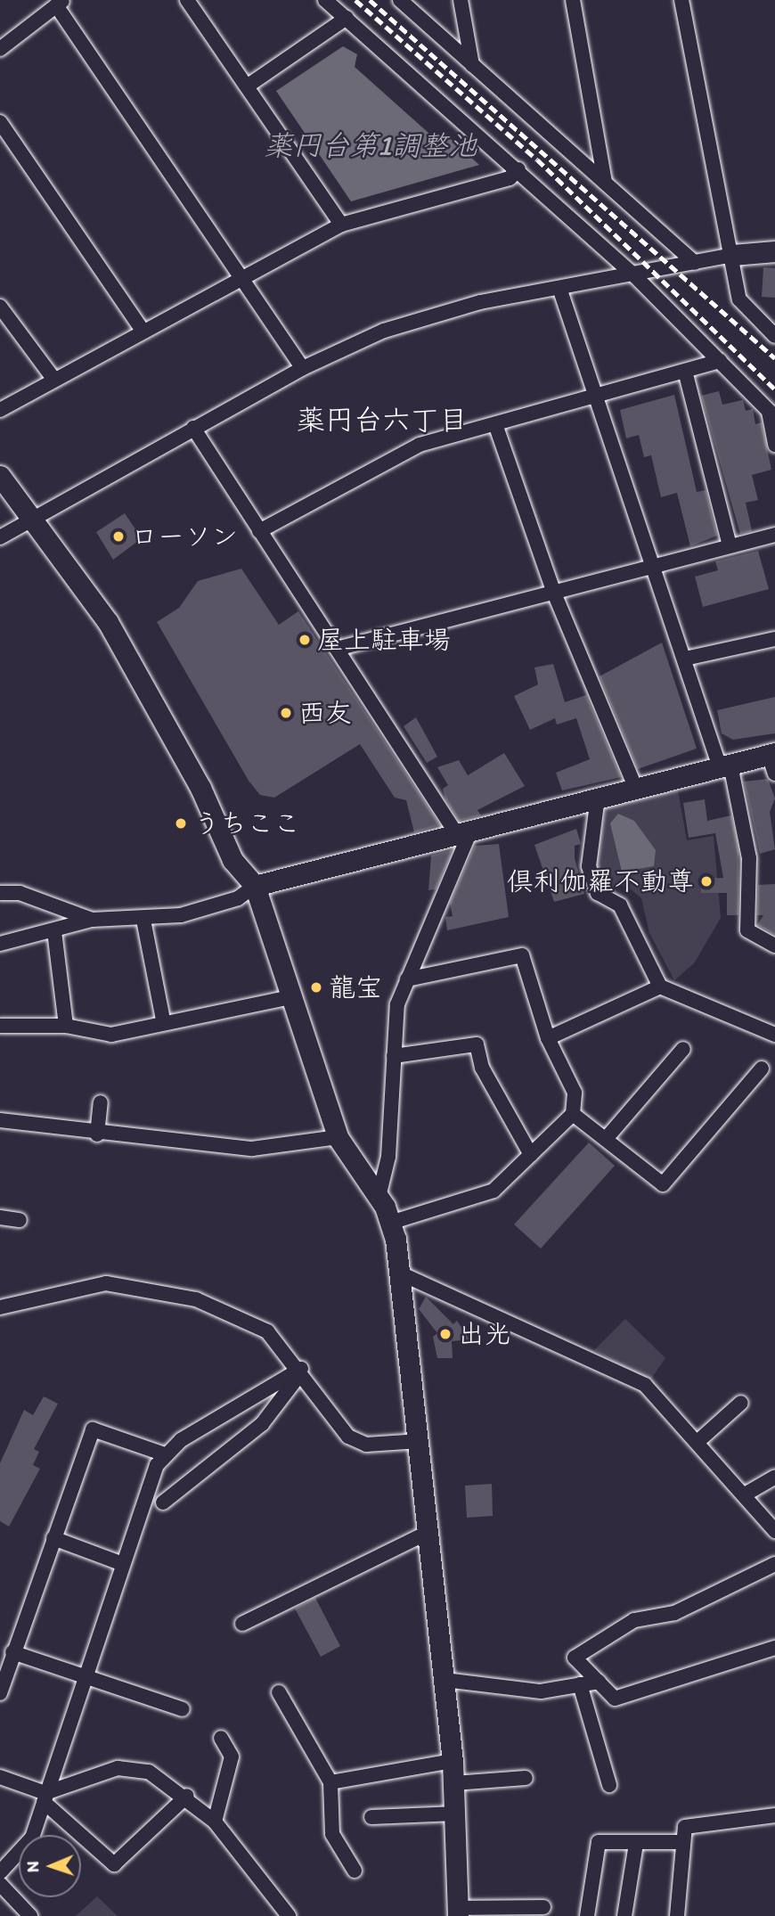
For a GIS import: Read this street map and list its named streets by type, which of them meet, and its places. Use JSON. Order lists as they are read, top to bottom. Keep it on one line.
{"districts":["薬円台六丁目"],"water":["薬円台第1調整池"],"places":["ローソン","屋上駐車場","西友","うちここ","倶利伽羅不動尊","龍宝","出光"],"north":"left"}
